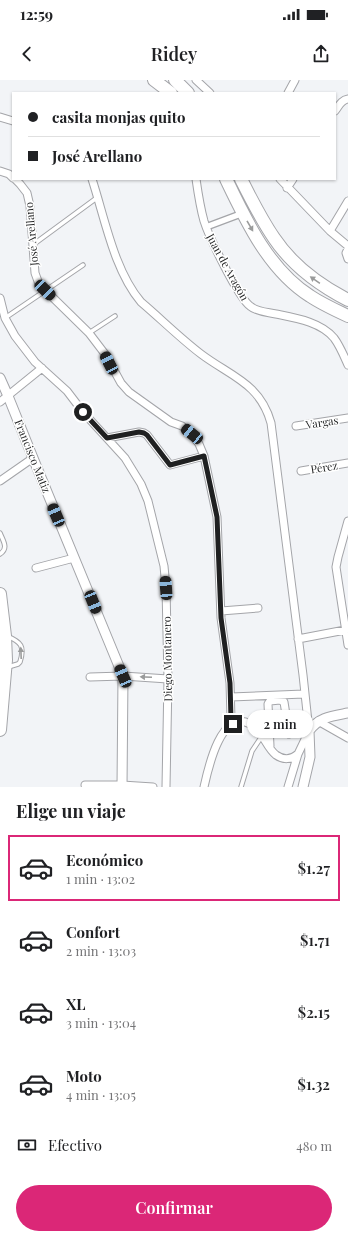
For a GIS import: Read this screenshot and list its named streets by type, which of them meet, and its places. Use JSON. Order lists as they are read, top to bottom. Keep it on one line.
{"streets":{"street":["José Arellano","Juan de Aragón","Vargas","Francisco Matiz","Pérez","Diego Montanero"]},"page":{"status":"12:59","header":"Ridey","banner":["casita monjas quito","José Arellano"],"bubble":"2 min","heading":"Elige un viaje","list":[{"name":"Económico","note":"1 min · 13:02","value":"$1.27"},{"name":"Confort","note":"2 min · 13:03","value":"$1.71"},{"name":"XL","note":"3 min · 13:04","value":"$2.15"},{"name":"Moto","note":"4 min · 13:05","value":"$1.32"}],"pay":["Efectivo","480 m"],"buttons":"Confirmar"}}
